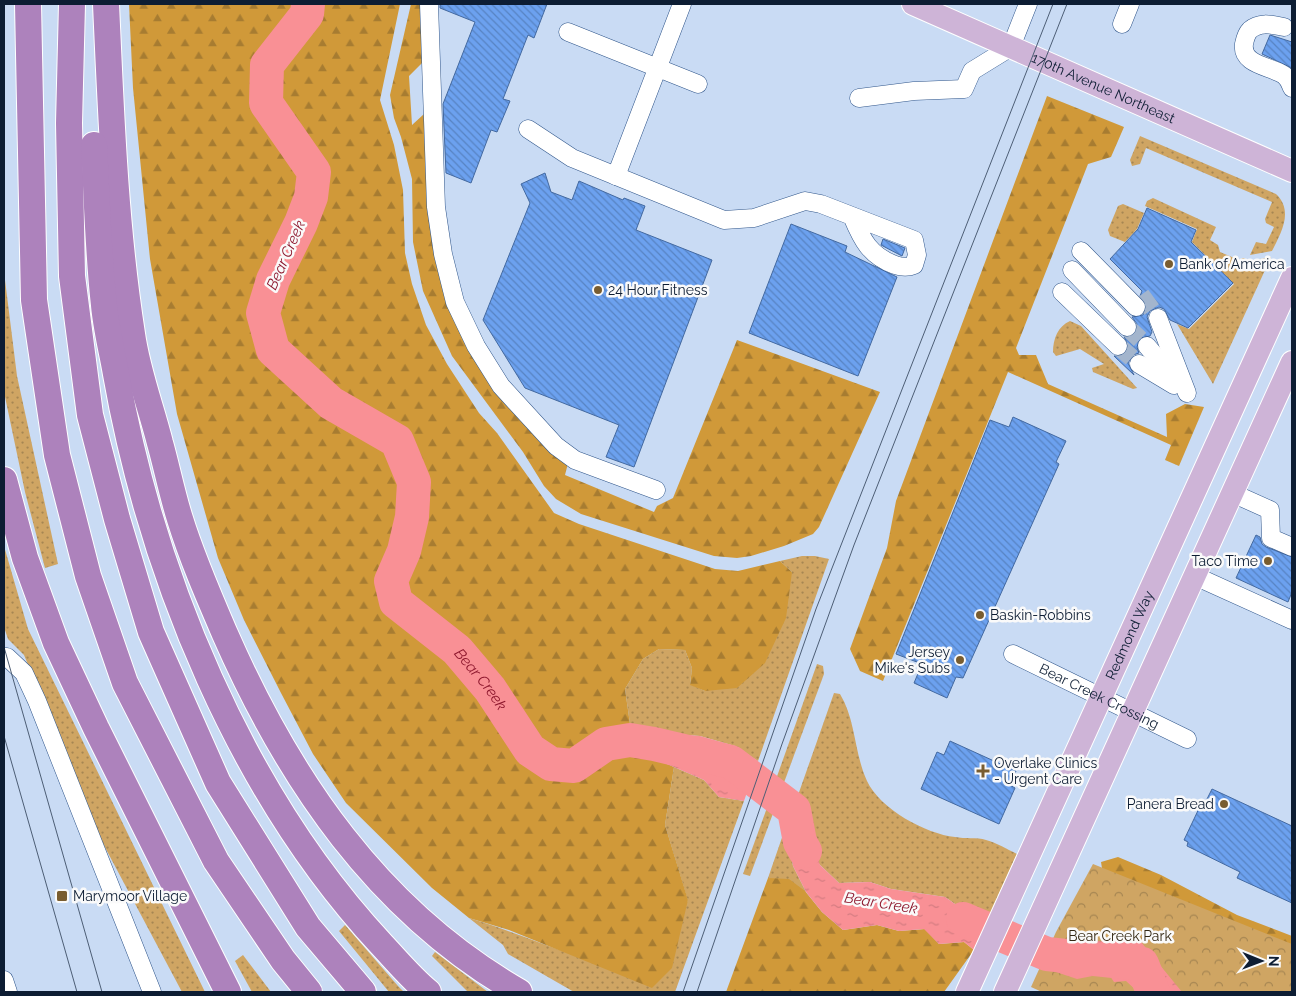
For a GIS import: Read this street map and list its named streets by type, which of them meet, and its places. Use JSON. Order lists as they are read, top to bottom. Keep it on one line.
{"streets":{"main road":["170th Avenue Northeast","Redmond Way"],"street":["Bear Creek Crossing"]},"crossings":[["Redmond Way","Bear Creek Crossing"]],"water":["Bear Creek"],"parks":["Bear Creek Park"],"places":{"other":["Bank of America","24 Hour Fitness","Taco Time","Baskin-Robbins","Jersey Mike's Subs","Panera Bread"],"health":["Overlake Clinics - Urgent Care"],"transit":["Marymoor Village"]},"north":"right"}
